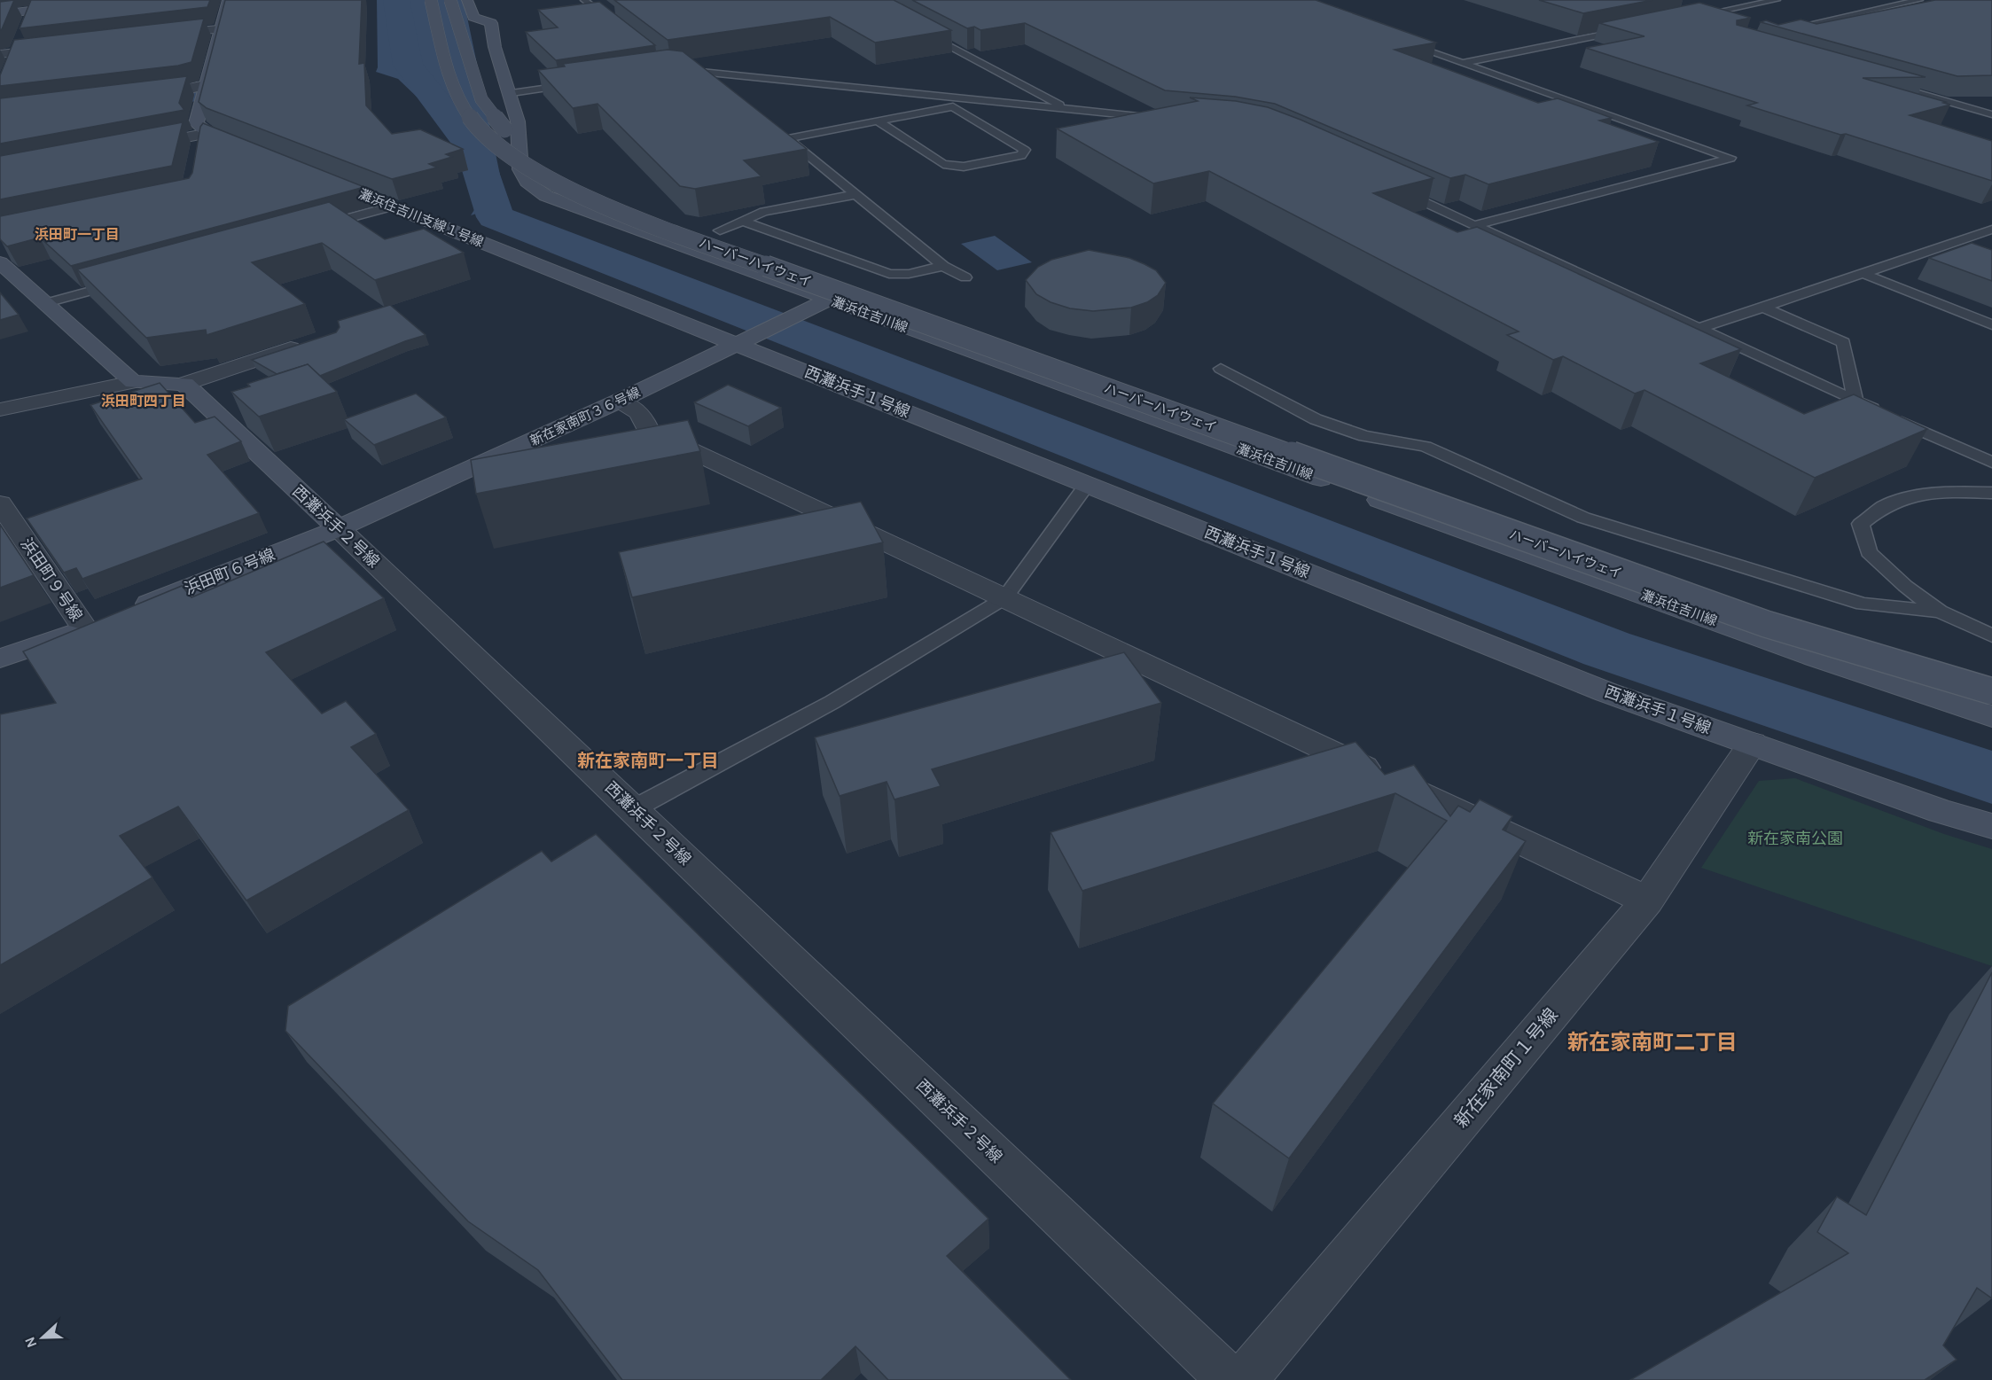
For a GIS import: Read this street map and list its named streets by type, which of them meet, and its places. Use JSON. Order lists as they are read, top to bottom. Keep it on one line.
{"streets":{"street":["灘浜住吉川支線１号線","ハーバーハイウェイ","灘浜住吉川線","西灘浜手１号線","新在家南町３６号線","西灘浜手２号線","浜田町６号線","浜田町９号線","新在家南町１号線"]},"crossings":[["灘浜住吉川支線１号線","西灘浜手１号線"],["灘浜住吉川線","新在家南町３６号線"],["西灘浜手１号線","新在家南町３６号線"],["西灘浜手１号線","新在家南町１号線"],["新在家南町３６号線","西灘浜手２号線"],["新在家南町３６号線","浜田町６号線"],["西灘浜手２号線","浜田町６号線"],["浜田町６号線","浜田町９号線"]],"districts":["浜田町一丁目","浜田町四丁目","新在家南町一丁目","新在家南町二丁目"],"parks":["新在家南公園"],"north":"left"}
